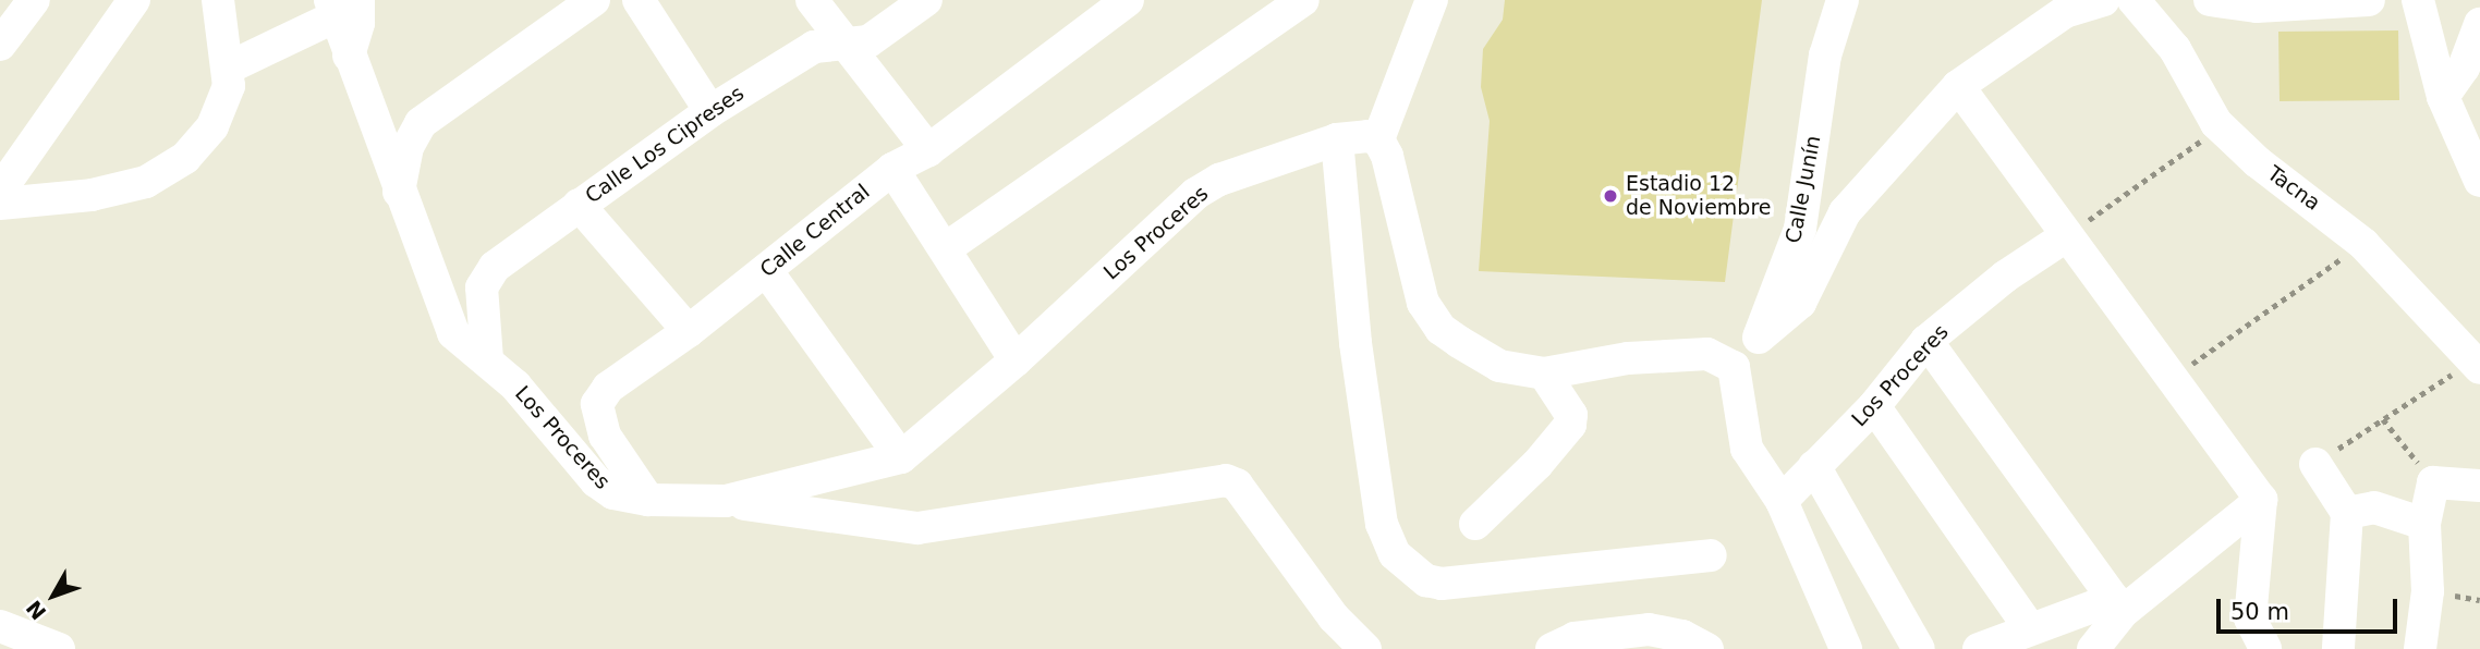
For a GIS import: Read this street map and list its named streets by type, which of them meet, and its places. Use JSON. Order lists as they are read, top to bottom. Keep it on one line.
{"streets":{"street":["Calle Los Cipreses","Tacna","Calle Junín","Calle Central","Los Proceres"]},"crossings":[["Calle Los Cipreses","Los Proceres"],["Calle Central","Los Proceres"]],"places":["Estadio 12 de Noviembre"],"scale_bar":"50 m","north":"bottom left"}
